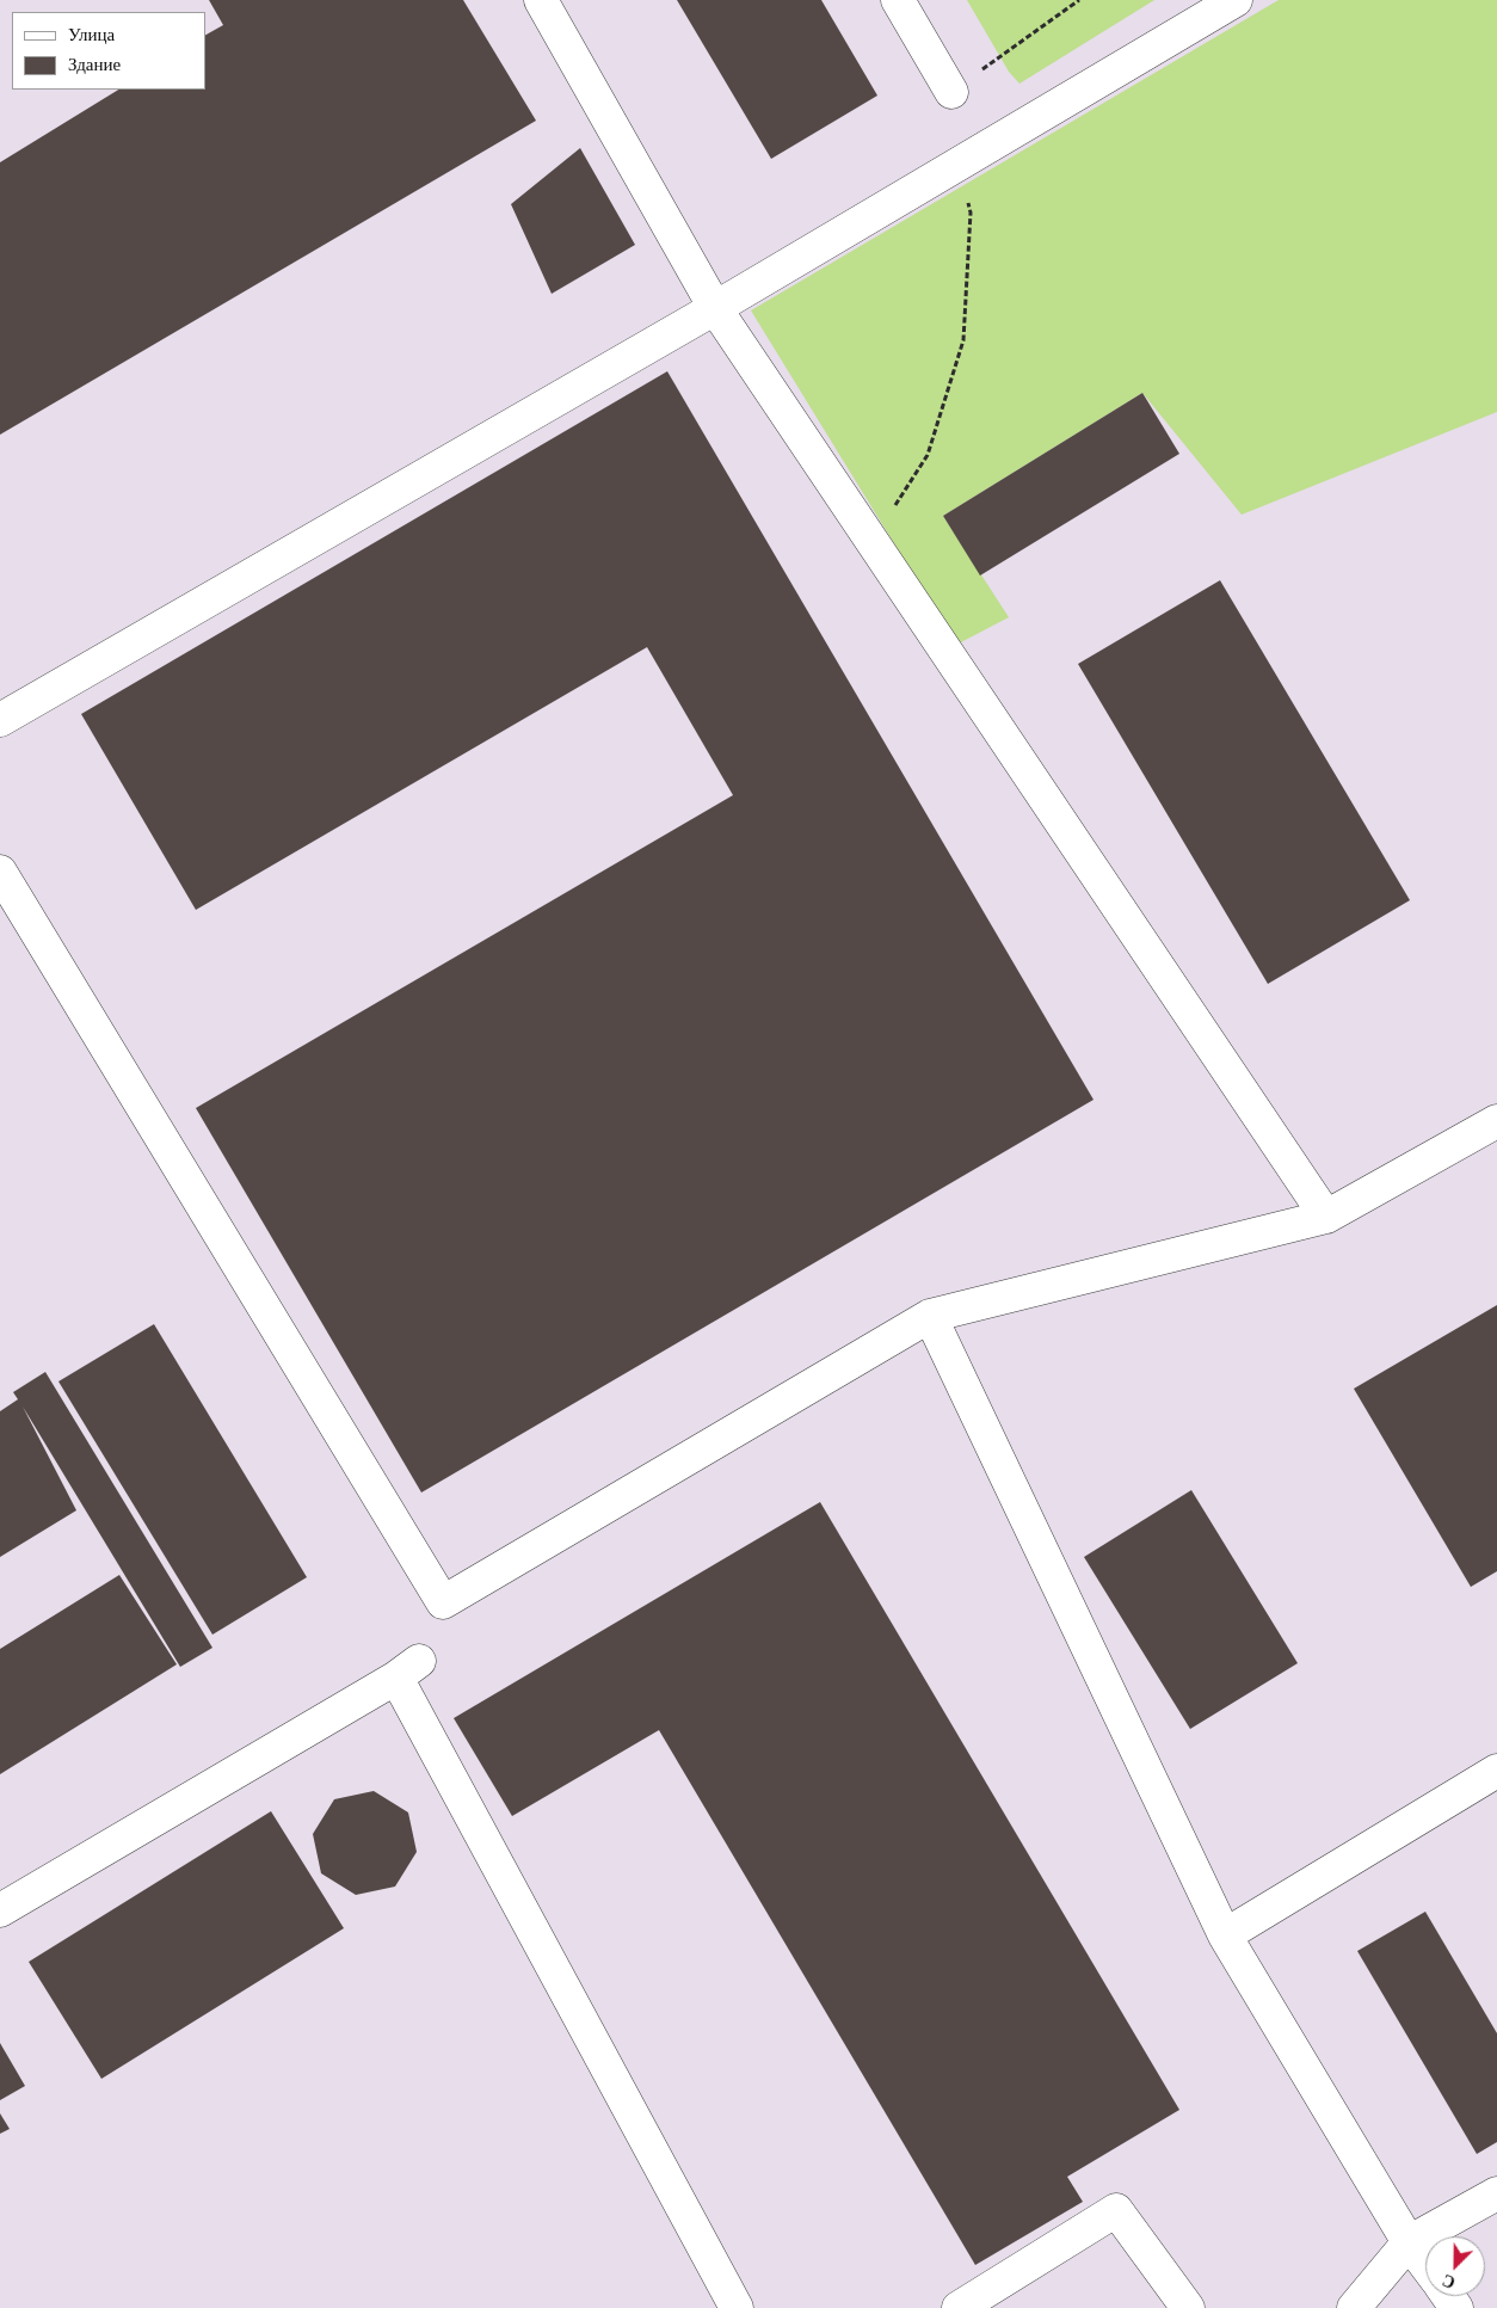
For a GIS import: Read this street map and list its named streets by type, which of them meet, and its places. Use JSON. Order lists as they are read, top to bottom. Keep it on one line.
{"legend":["Улица","Здание"],"north":"bottom left"}
